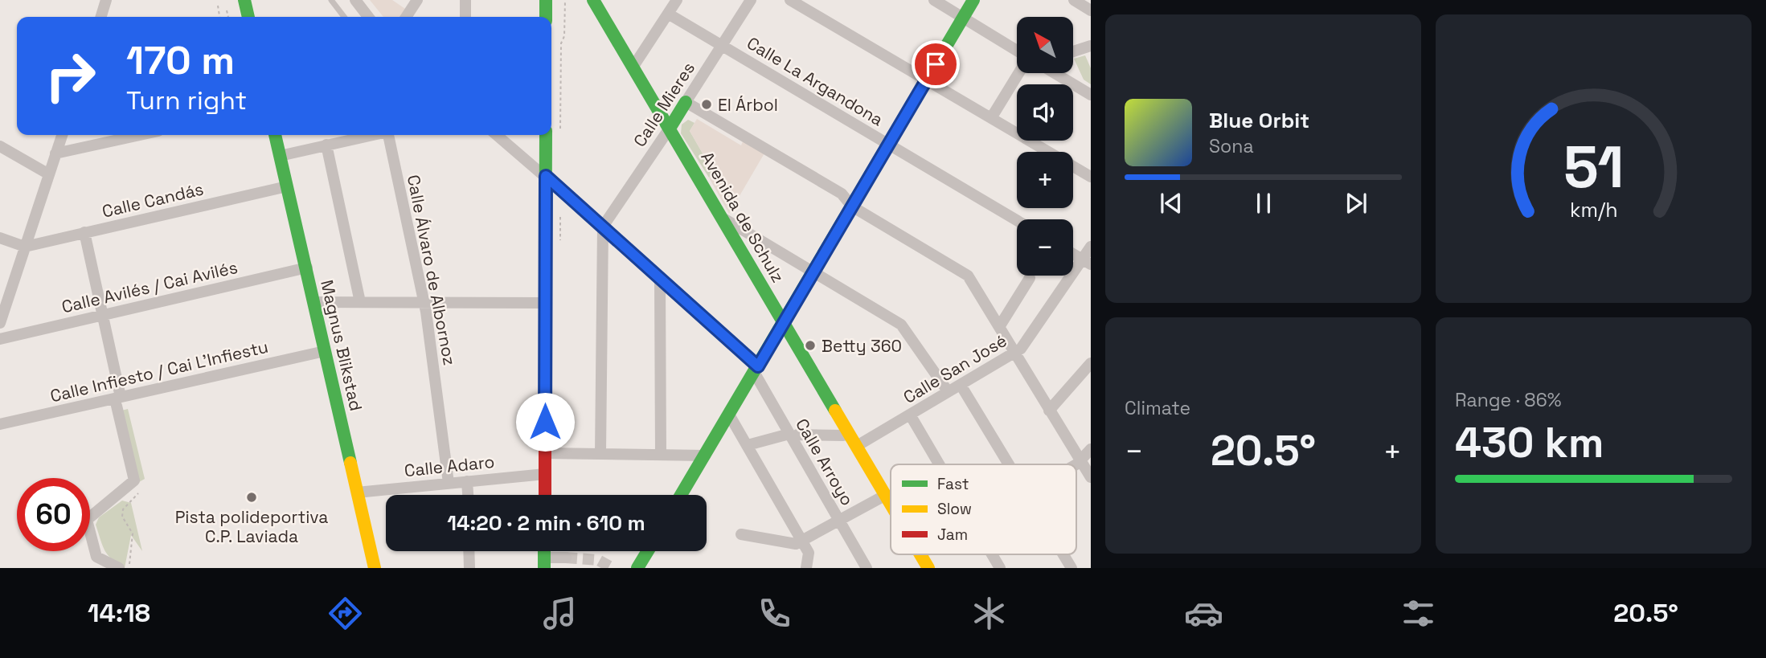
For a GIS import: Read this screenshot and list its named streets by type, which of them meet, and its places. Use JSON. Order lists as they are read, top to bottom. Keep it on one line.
{"streets":{"street":["Calle La Argandona","Calle Mieres","Calle Candás","Avenida de Schulz","Calle Álvaro de Albornoz","Calle Avilés / Cai Avilés","Magnus Blikstad","Calle San José","Calle Infiesto / Cai L'Infiestu","Calle Arroyo","Calle Adaro"]},"crossings":[["Calle La Argandona","Calle Mieres"],["Calle Mieres","Avenida de Schulz"],["Calle Mieres","Calle Arroyo"],["Calle Candás","Magnus Blikstad"],["Avenida de Schulz","Calle San José"],["Calle Álvaro de Albornoz","Calle Adaro"],["Calle Avilés / Cai Avilés","Magnus Blikstad"],["Magnus Blikstad","Calle Infiesto / Cai L'Infiestu"],["Magnus Blikstad","Calle Adaro"]],"places":["El Árbol","Betty 360","Pista polideportiva C.P. Laviada"],"legend":["Fast","Slow","Jam"],"north":"top left","page":{"map_buttons":["+","−"],"turn":["170 m","Turn right"],"song":["Blue Orbit","Sona"],"tile":["Climate",["Range · 86%","430 km"]],"heat":["−","20.5°","+"],"limit":"60","trip":"14:20 · 2 min · 610 m","tabs":["14:18","20.5°"],"gauge":["51","km/h"]}}
